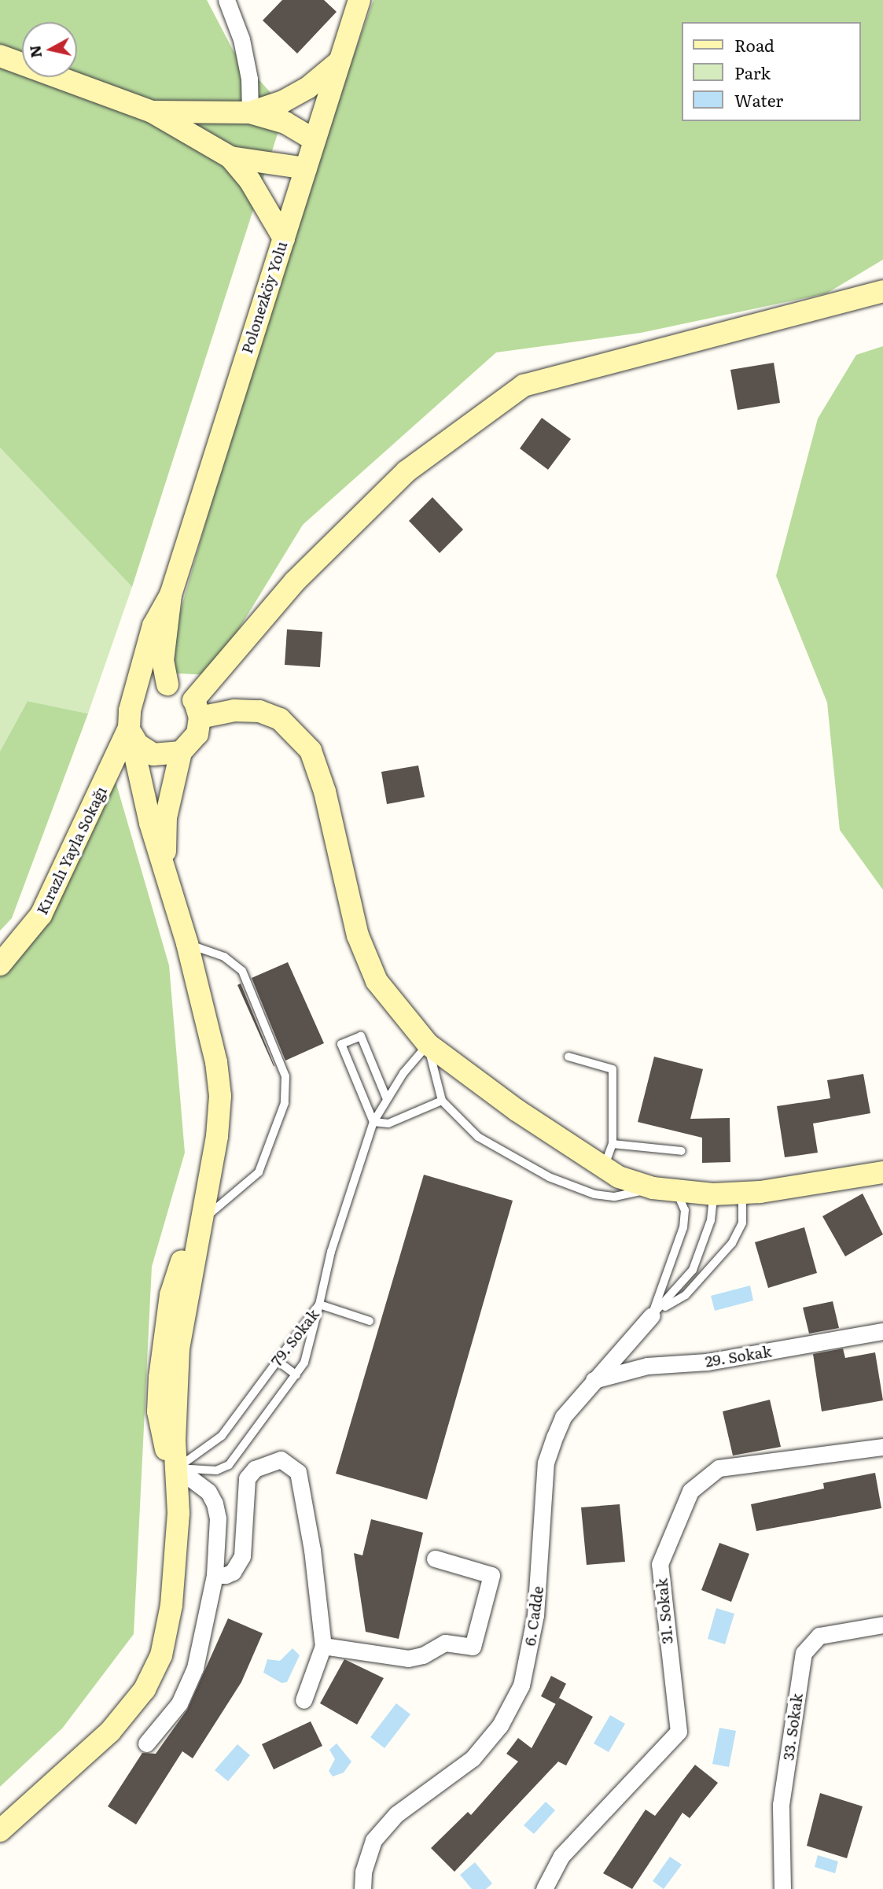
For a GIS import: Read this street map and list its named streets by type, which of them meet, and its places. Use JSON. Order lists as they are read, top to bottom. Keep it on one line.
{"streets":{"street":["Polonezköy Yolu","Kırazlı Yayla Sokağı","29. Sokak","31. Sokak","6. Cadde","33. Sokak"],"lane":["79. Sokak"]},"crossings":[["29. Sokak","6. Cadde"]],"legend":["Road","Park","Water"],"north":"left"}
